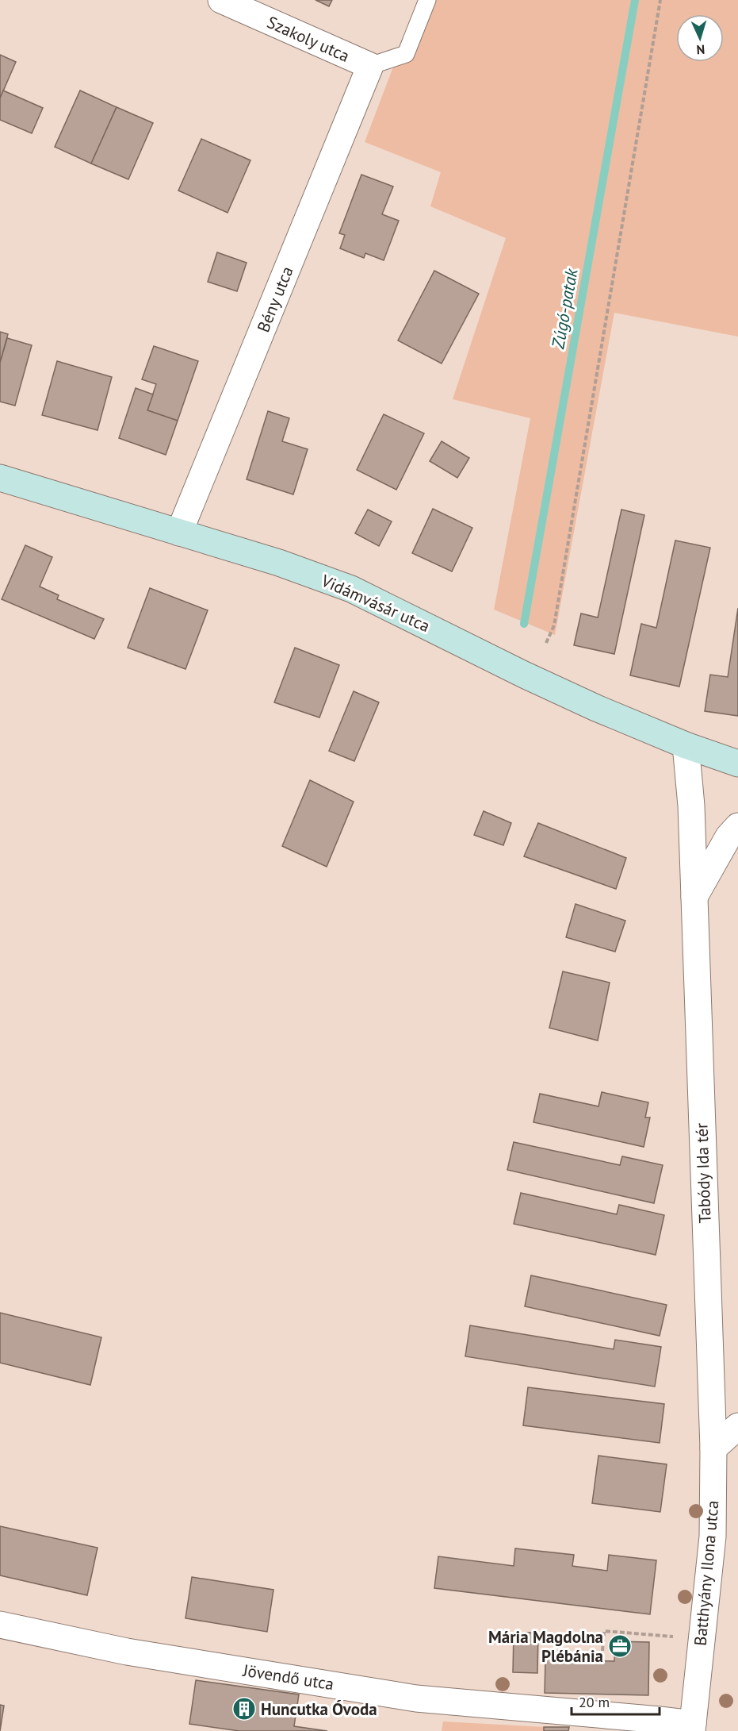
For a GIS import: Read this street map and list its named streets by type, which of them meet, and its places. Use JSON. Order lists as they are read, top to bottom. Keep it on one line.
{"streets":{"main road":["Vidámvásár utca"],"street":["Szakoly utca","Bény utca","Tabódy Ida tér","Batthyány Ilona utca","Jövendő utca"]},"crossings":[["Szakoly utca","Bény utca"],["Bény utca","Vidámvásár utca"],["Vidámvásár utca","Tabódy Ida tér"],["Tabódy Ida tér","Batthyány Ilona utca"],["Batthyány Ilona utca","Jövendő utca"]],"water":["Zúgó-patak"],"places":{"office":["Mária Magdolna Plébánia"],"building":["Huncutka Óvoda"]},"scale_bar":"20 m","north":"bottom"}
